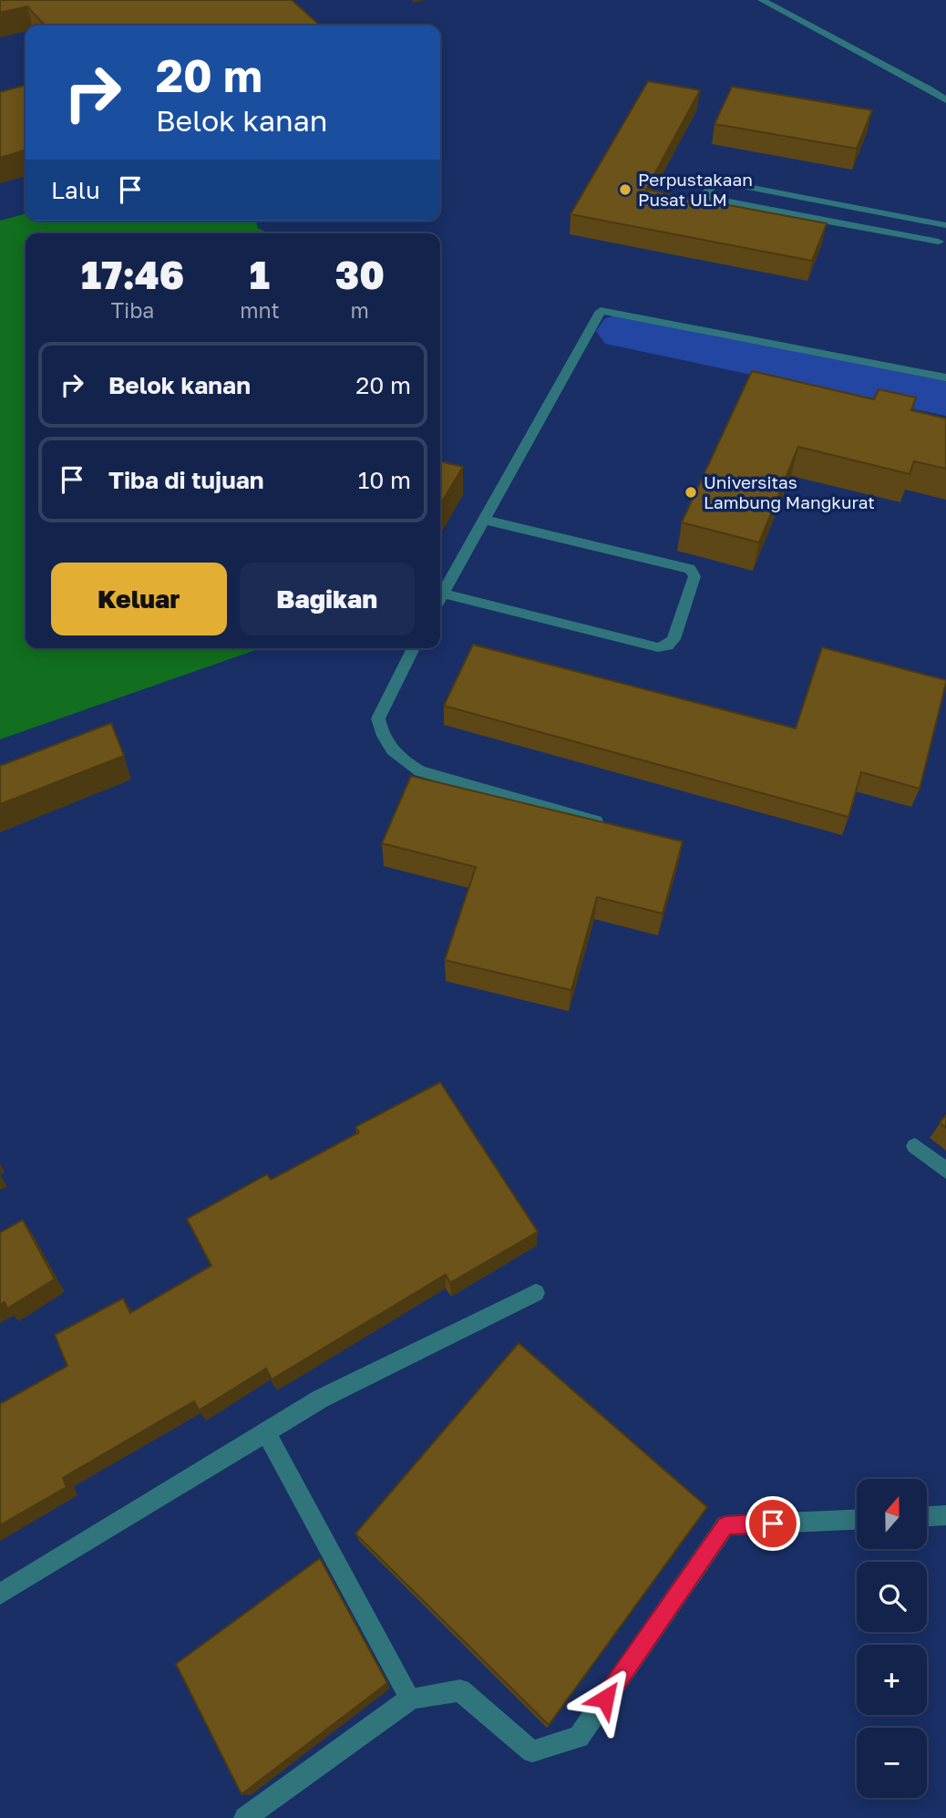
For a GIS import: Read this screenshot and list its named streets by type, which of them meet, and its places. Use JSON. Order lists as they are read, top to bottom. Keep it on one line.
{"places":["Perpustakaan Pusat ULM","Universitas Lambung Mangkurat"],"north":"top","page":{"turn":["20 m","Belok kanan"],"then":"Lalu","eta":["17:46","Tiba","1","mnt","30","m"],"list":[{"name":"Belok kanan","value":"20 m"},{"name":"Tiba di tujuan","value":"10 m"}],"buttons":["Keluar","Bagikan"],"map_buttons":["+","−"]}}
